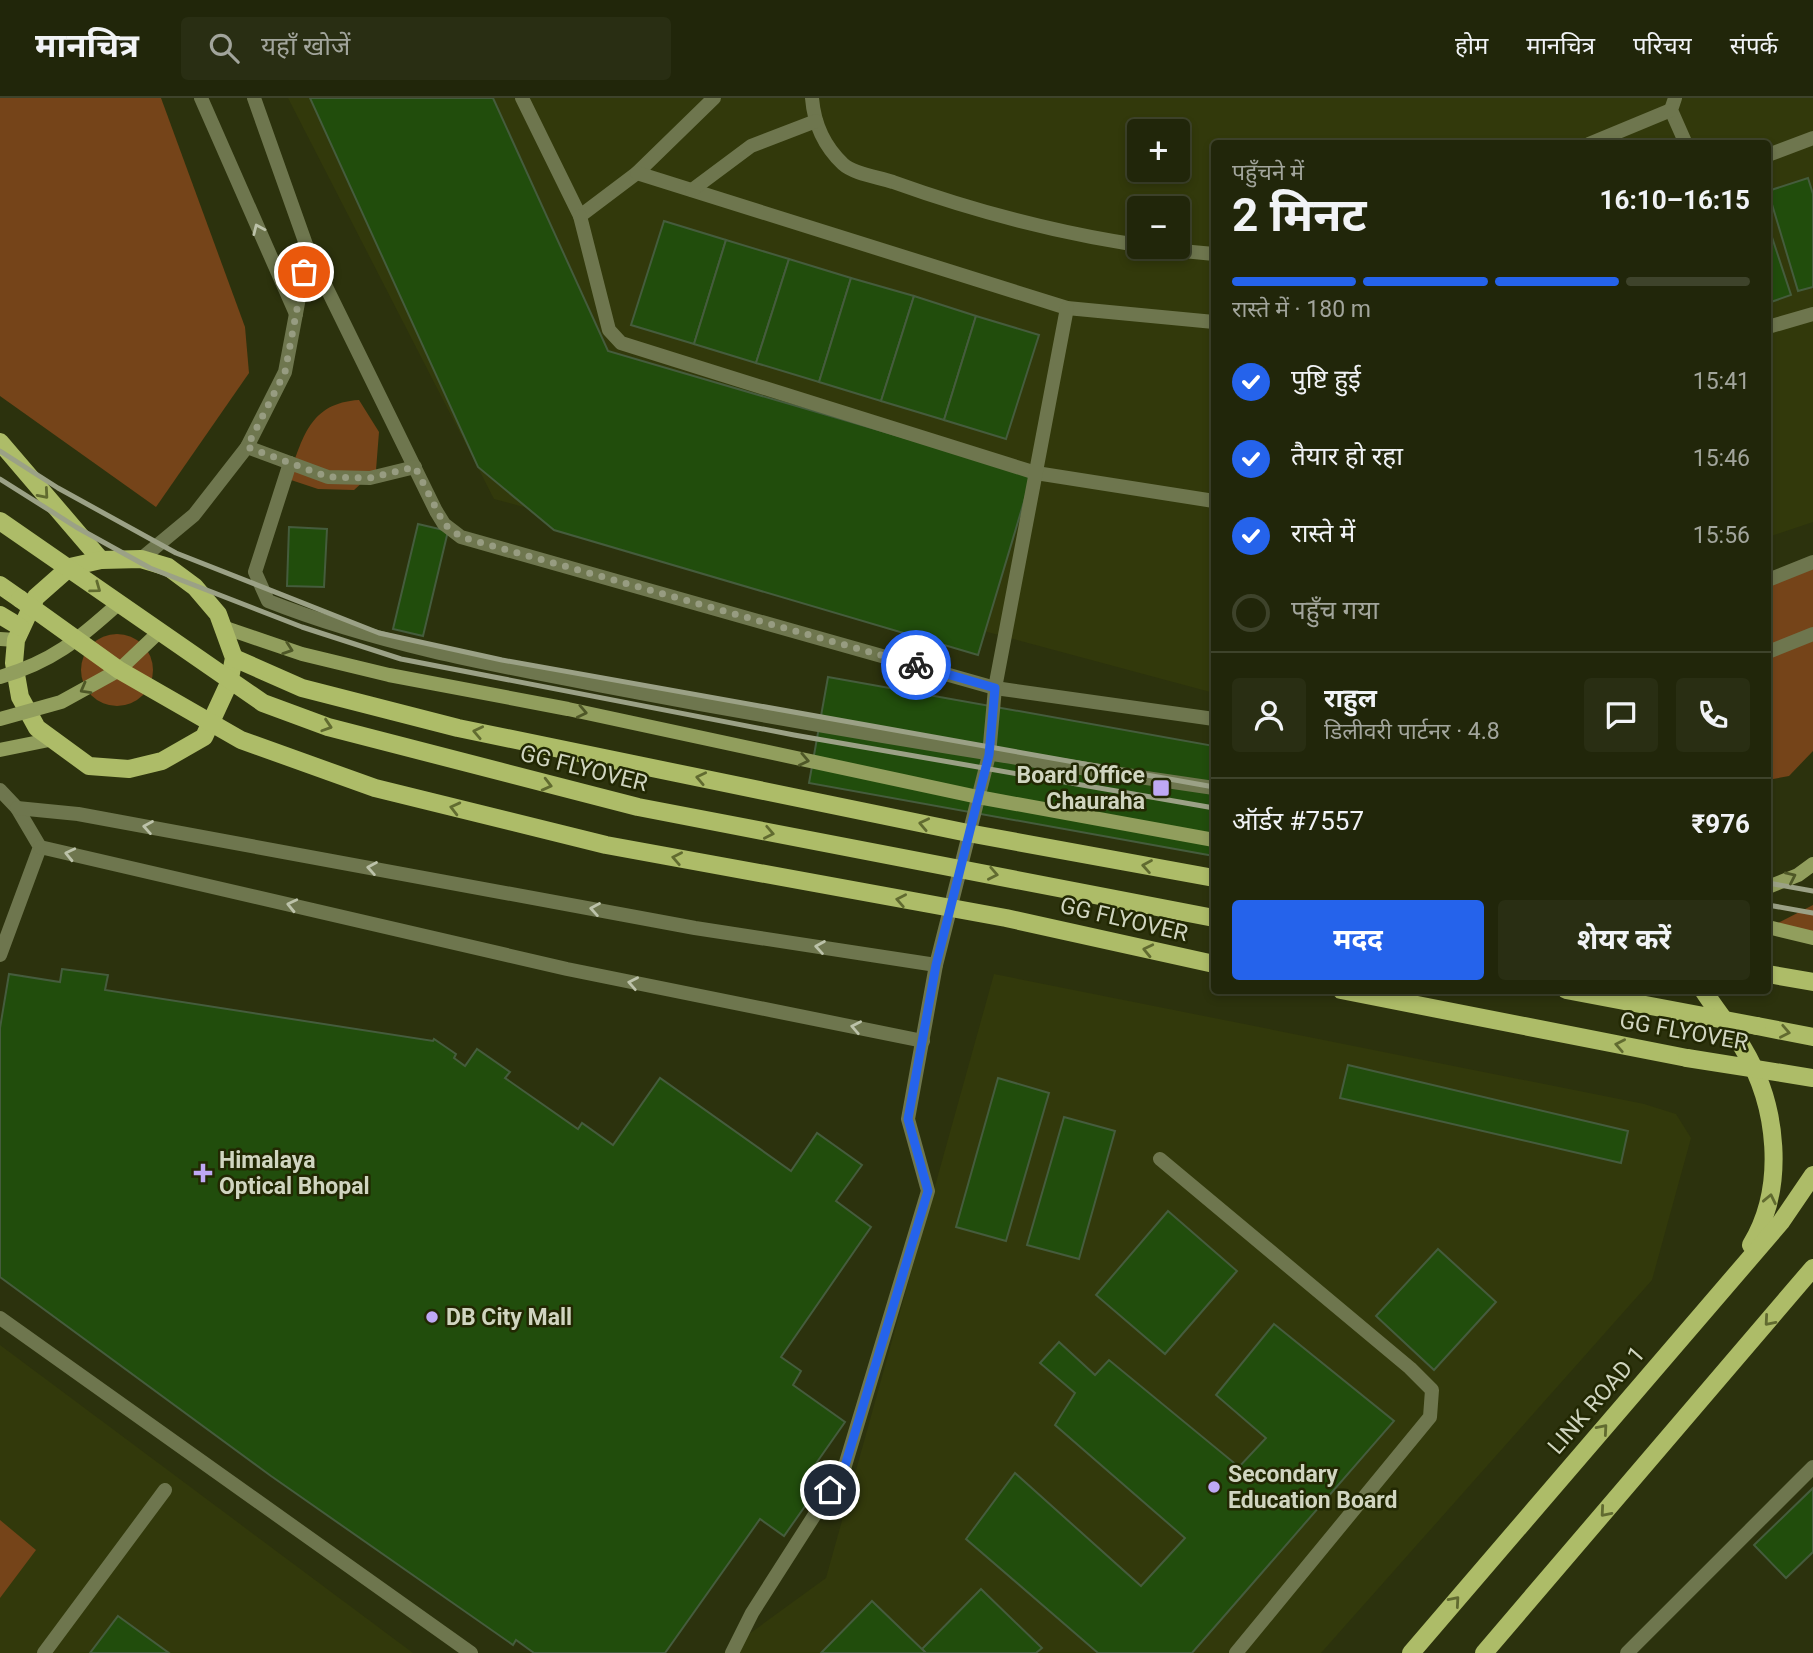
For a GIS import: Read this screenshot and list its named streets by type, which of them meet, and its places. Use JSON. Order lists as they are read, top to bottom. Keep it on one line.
{"streets":{"main road":["GG FLYOVER","LINK ROAD 1"]},"places":{"transit":["Board Office Chauraha"],"health":["Himalaya Optical Bhopal"],"other":["DB City Mall","Secondary Education Board"]},"page":{"header":"मानचित्र","search":"यहाँ खोजें","nav":["होम","मानचित्र","परिचय","संपर्क"],"map_buttons":["+","−"],"heading":["2 मिनट","पहुँचने में","16:10–16:15"],"panel":["राहुल","डिलीवरी पार्टनर · 4.8","ऑर्डर #7557","₹976"],"bar":"रास्ते में · 180 m","list":[["पुष्टि हुई","15:41"],["तैयार हो रहा","15:46"],["रास्ते में","15:56"],"पहुँच गया"],"buttons":["मदद","शेयर करें"]}}
